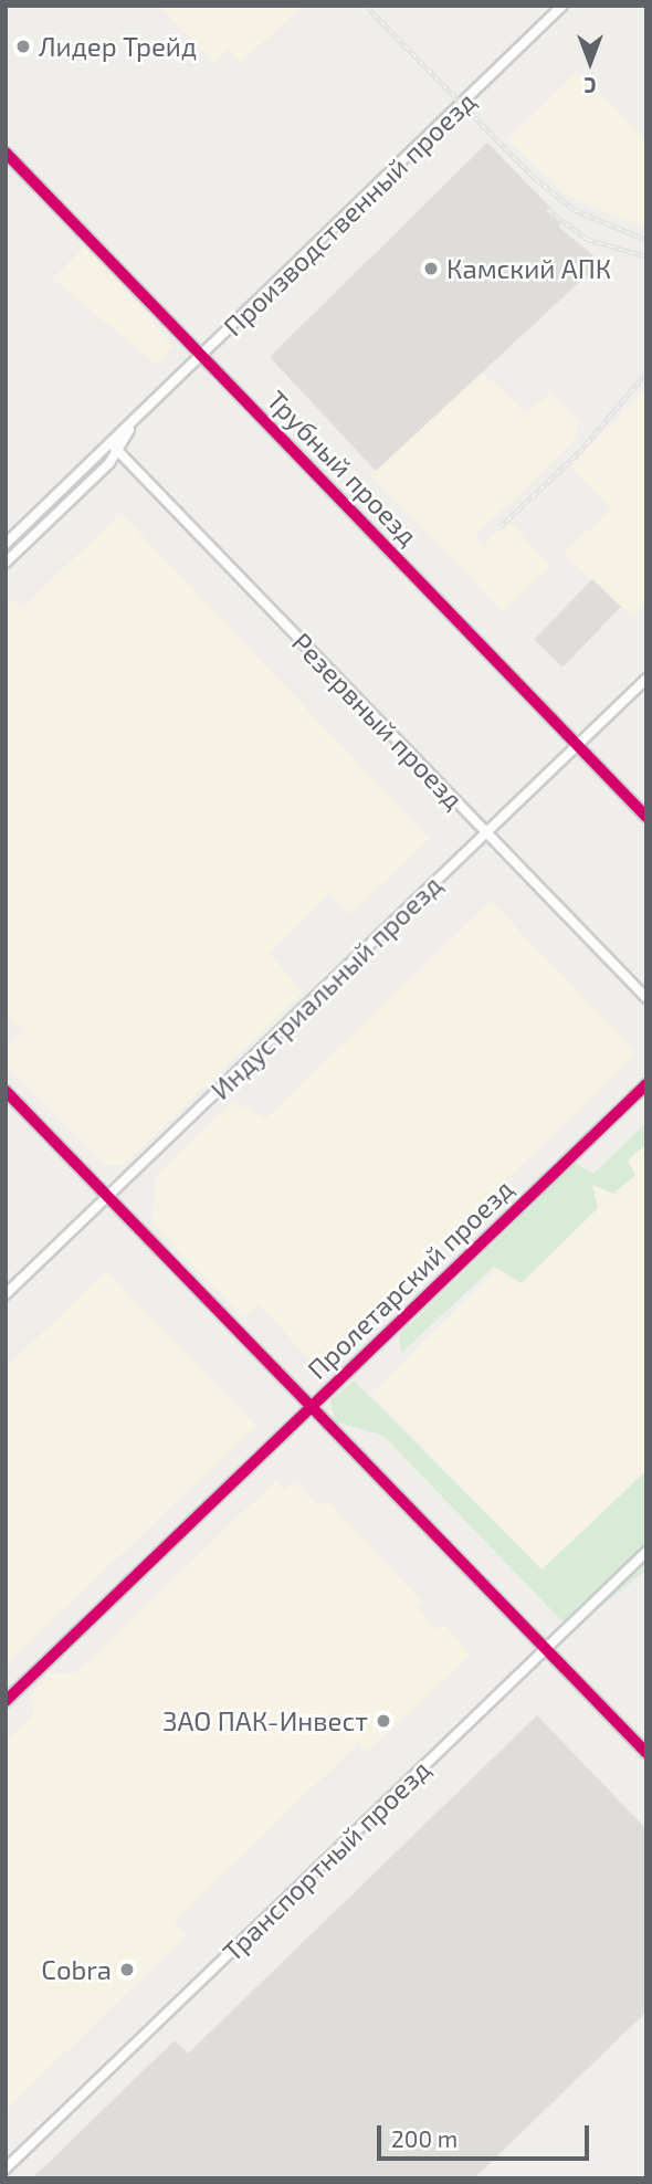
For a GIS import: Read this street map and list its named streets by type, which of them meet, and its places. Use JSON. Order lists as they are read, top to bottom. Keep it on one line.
{"streets":{"street":["Производственный проезд","Трубный проезд","Резервный проезд","Индустриальный проезд","Пролетарский проезд","Транспортный проезд"]},"crossings":[["Производственный проезд","Трубный проезд"],["Производственный проезд","Резервный проезд"],["Трубный проезд","Индустриальный проезд"],["Резервный проезд","Индустриальный проезд"]],"places":["Лидер Трейд","Камский АПК","ЗАО ПАК-Инвест","Cobra"],"scale_bar":"200 m","north":"bottom"}
